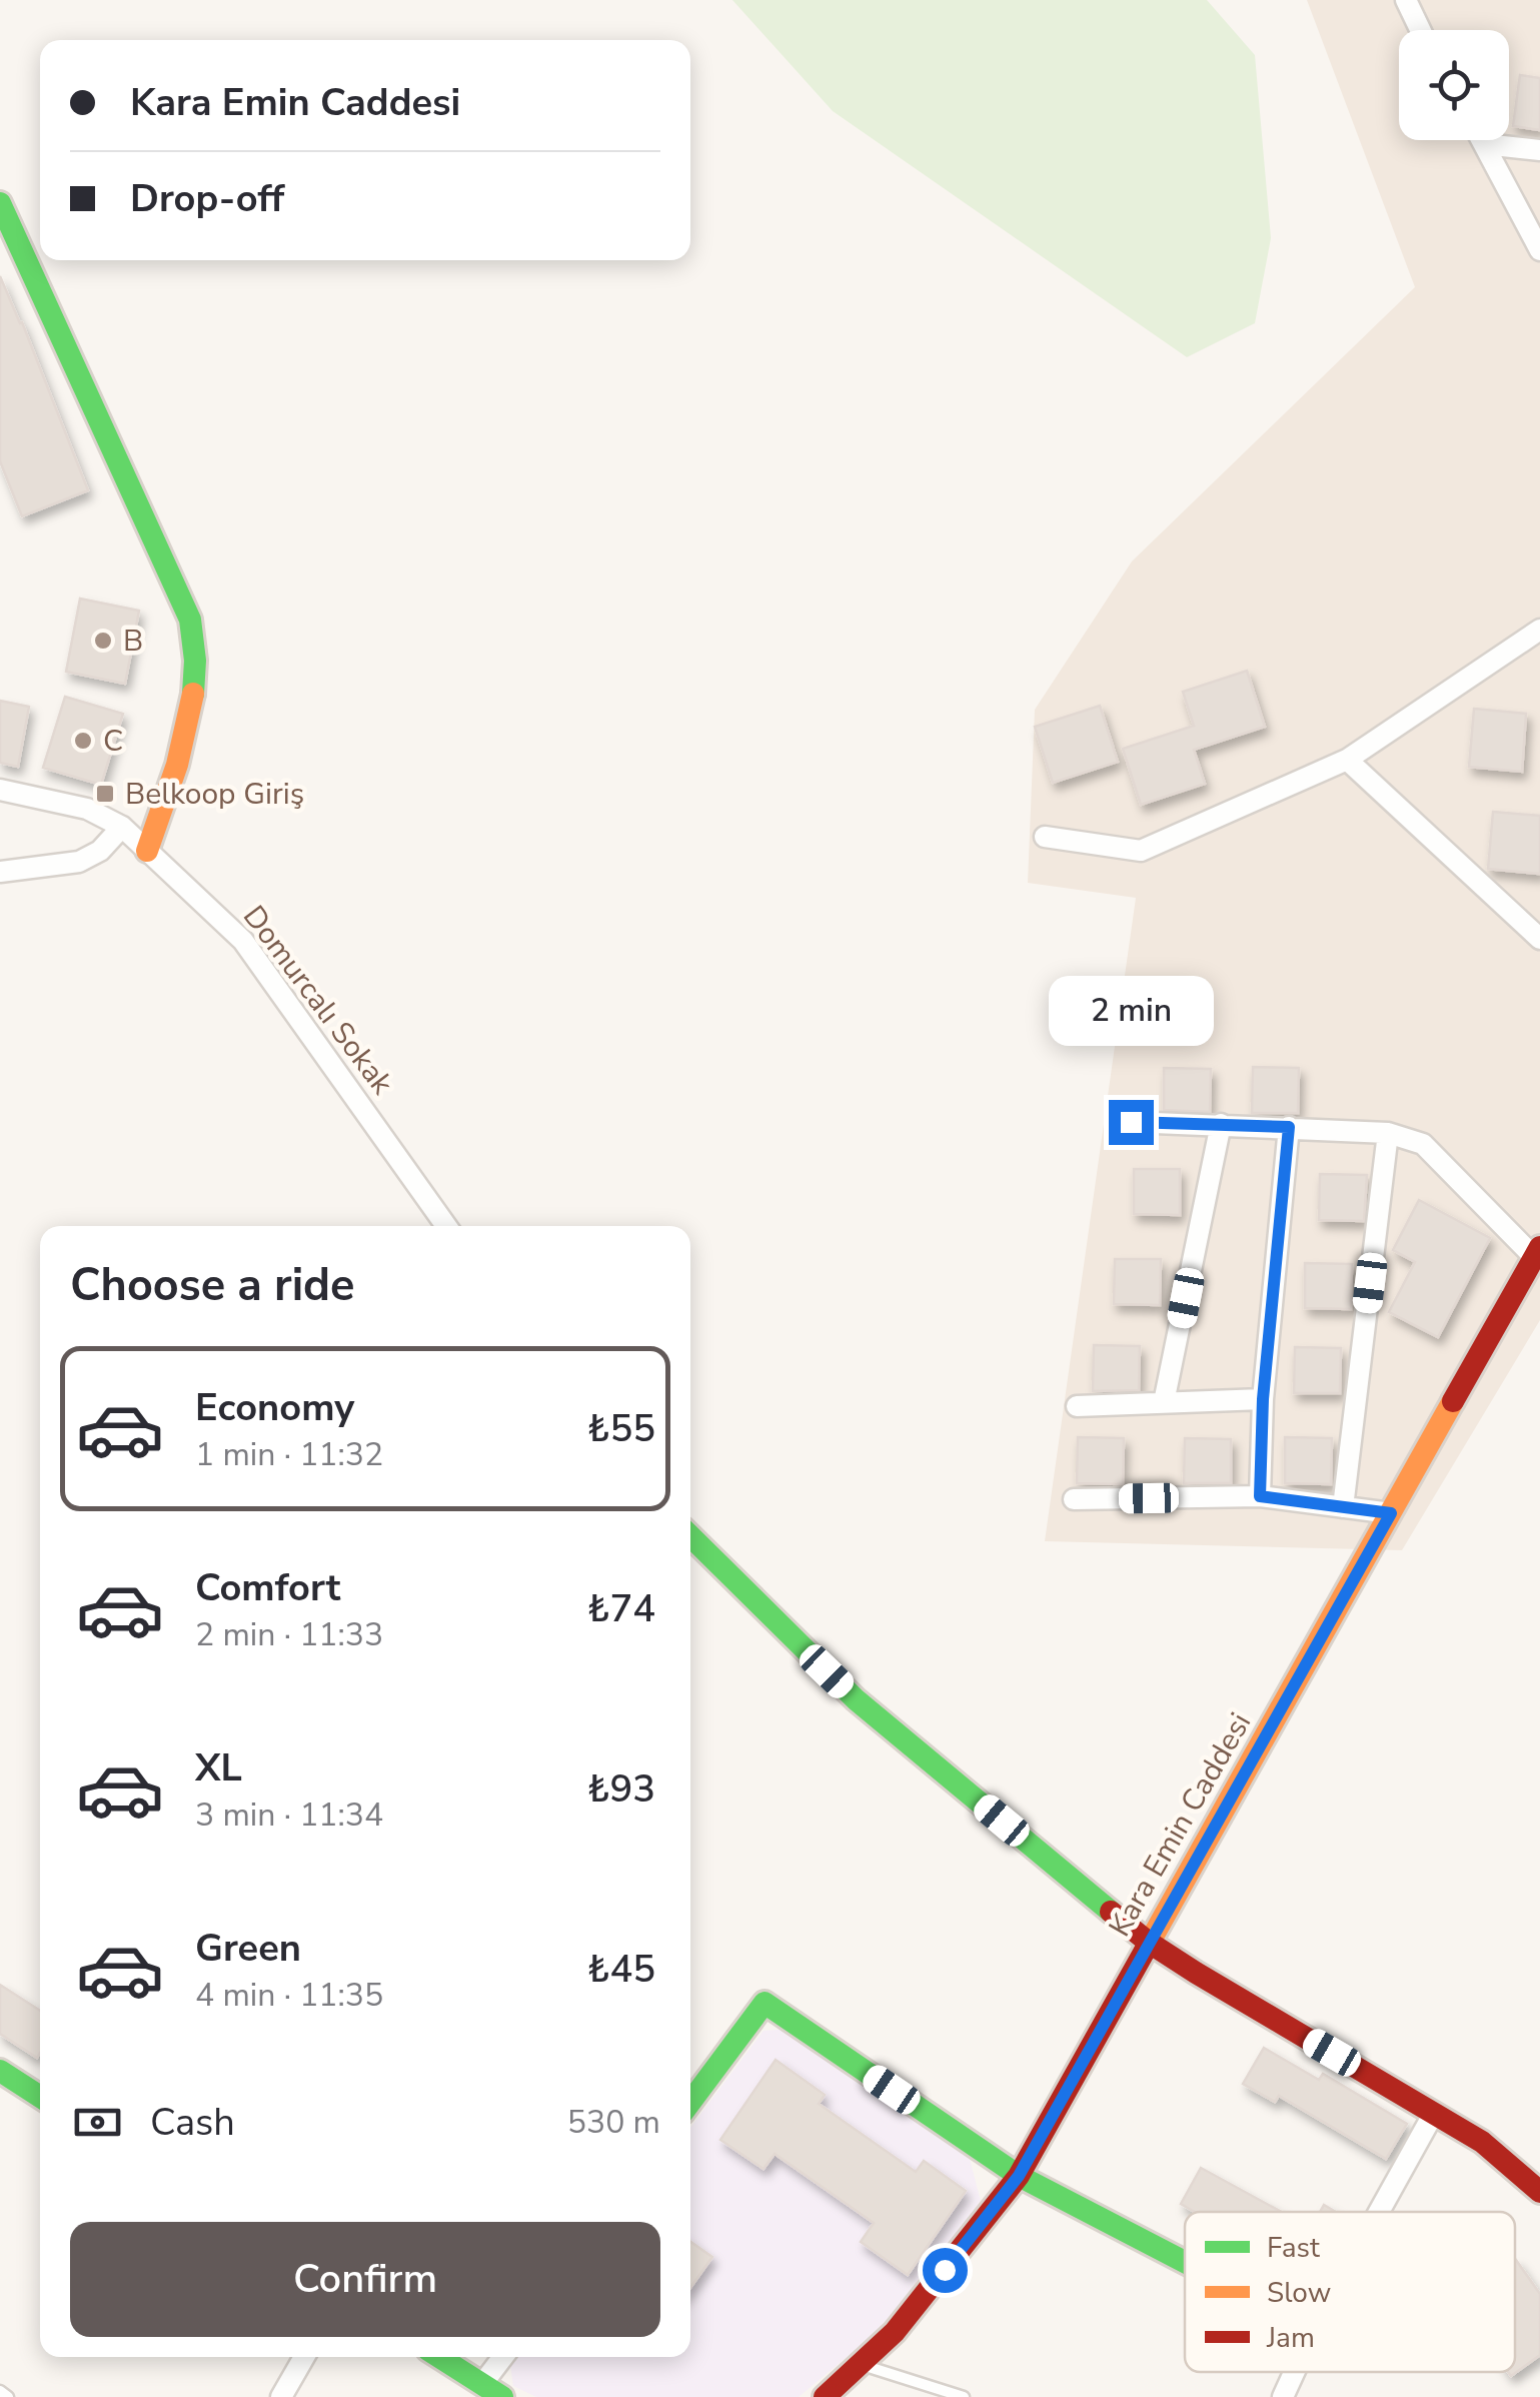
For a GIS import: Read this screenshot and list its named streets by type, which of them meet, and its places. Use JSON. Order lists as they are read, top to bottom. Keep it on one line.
{"streets":{"street":["Domurcalı Sokak","Kara Emin Caddesi"]},"places":{"other":["B","C"],"transit":["Belkoop Giriş"]},"legend":["Fast","Slow","Jam"],"page":{"banner":["Kara Emin Caddesi","Drop-off"],"bubble":"2 min","heading":"Choose a ride","list":[{"name":"Economy","note":"1 min · 11:32","value":"₺55"},{"name":"Comfort","note":"2 min · 11:33","value":"₺74"},{"name":"XL","note":"3 min · 11:34","value":"₺93"},{"name":"Green","note":"4 min · 11:35","value":"₺45"}],"pay":["Cash","530 m"],"buttons":"Confirm"}}
